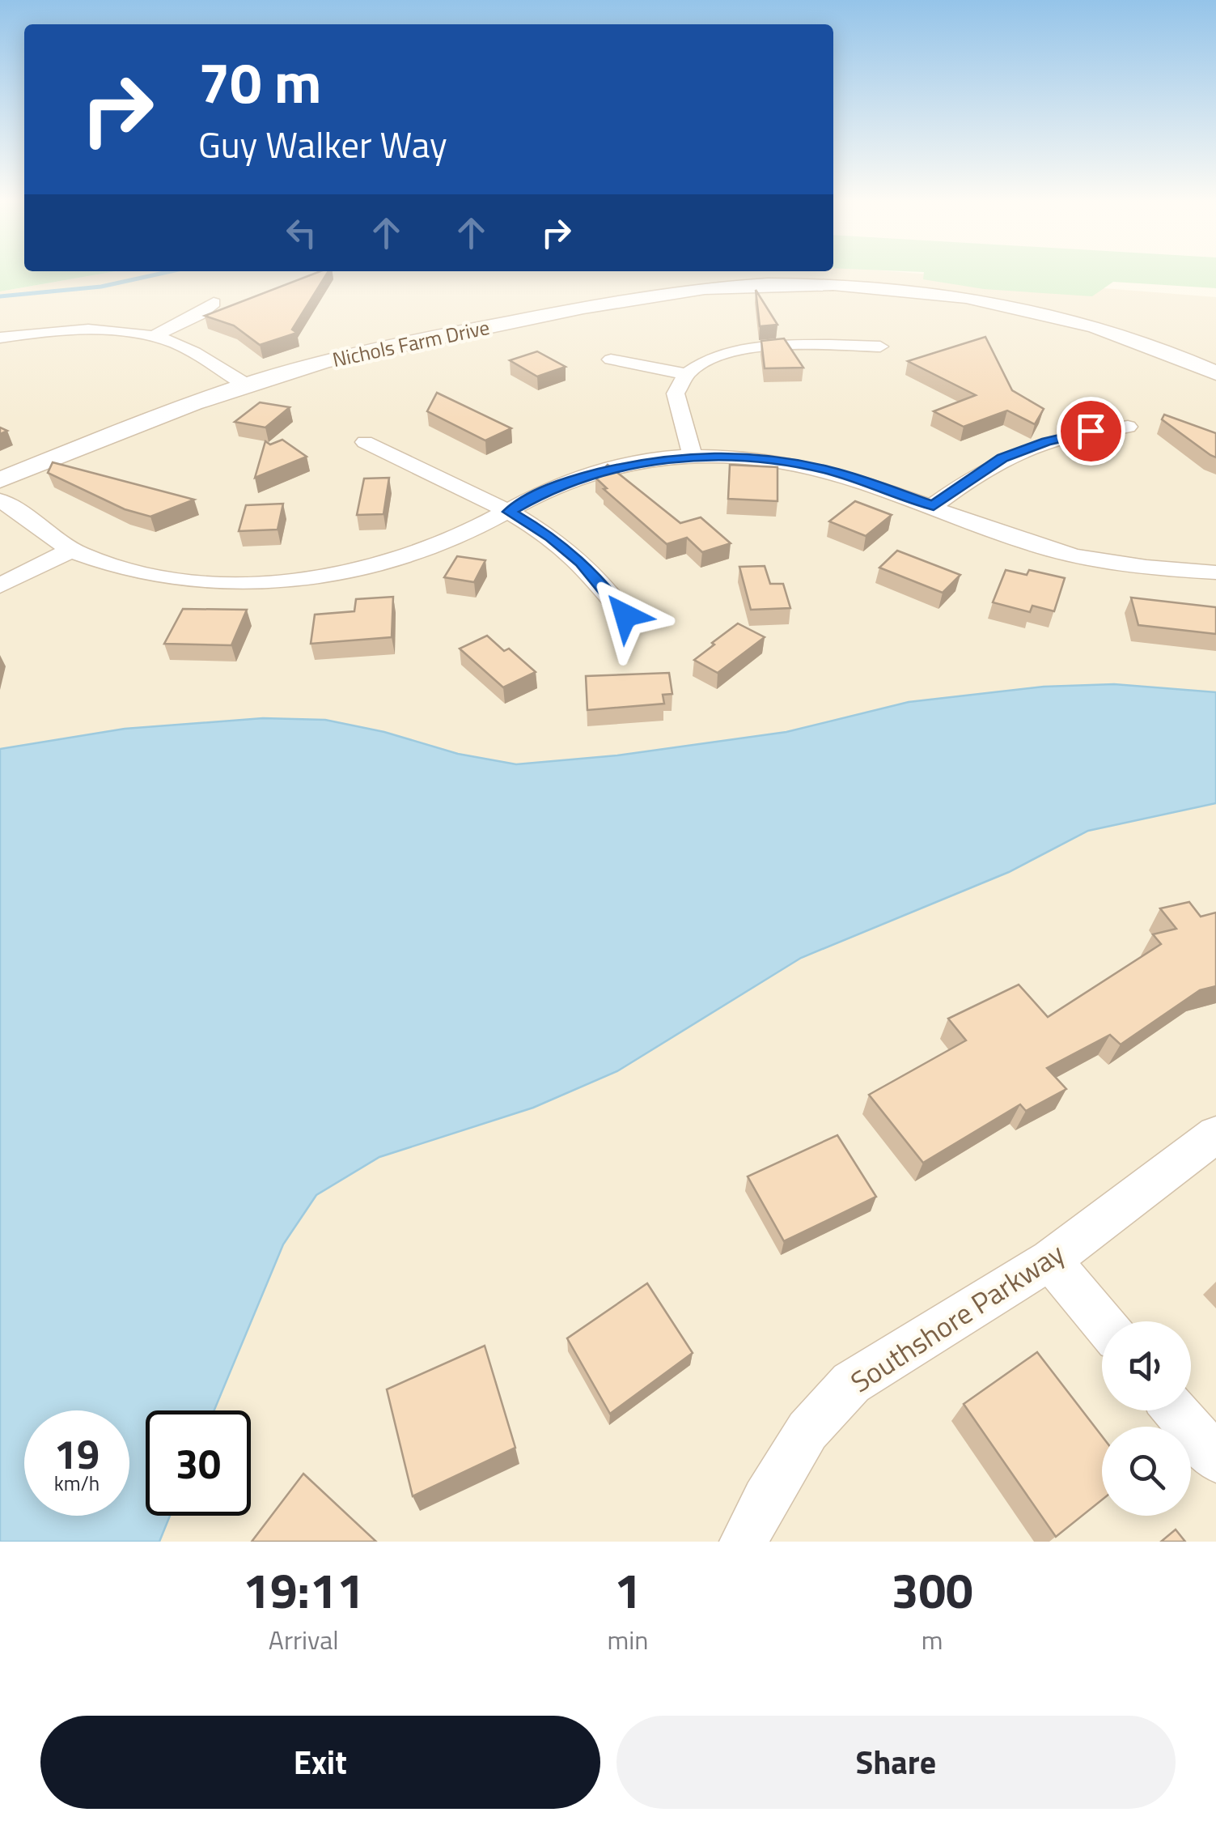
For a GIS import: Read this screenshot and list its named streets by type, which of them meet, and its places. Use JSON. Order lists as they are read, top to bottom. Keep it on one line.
{"streets":{"street":["Nichols Farm Drive","Southshore Parkway"]},"page":{"turn":["70 m","Guy Walker Way"],"speed":"19 km/h","limit":"30","eta":["19:11","Arrival","1","min","300","m"],"buttons":["Exit","Share"]}}
